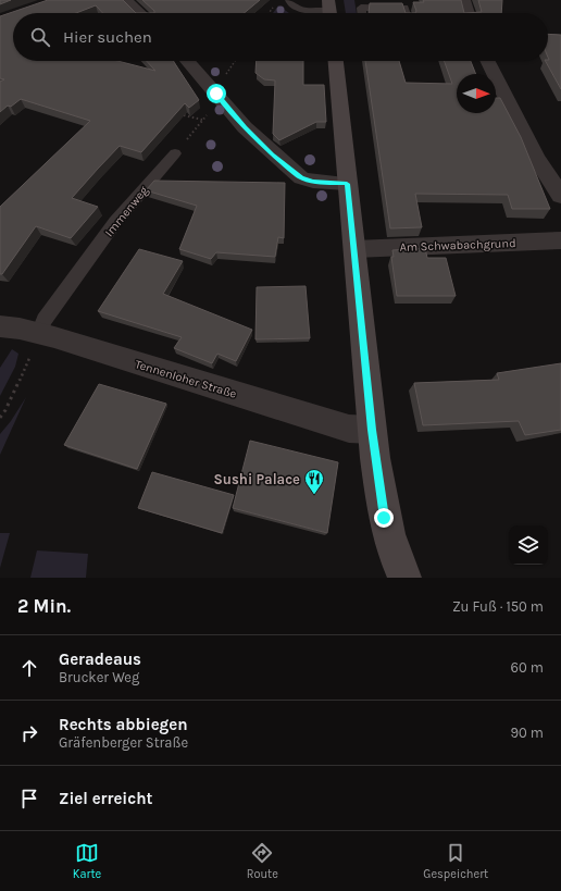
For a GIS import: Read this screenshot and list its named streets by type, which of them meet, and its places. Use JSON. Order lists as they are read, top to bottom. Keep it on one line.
{"streets":{"street":["Am Schwabachgrund","Tennenloher Straße"],"lane":["Immenweg"]},"crossings":[["Immenweg","Tennenloher Straße"]],"places":{"restaurant":["Sushi Palace"]},"north":"right","page":{"search":"Hier suchen","heading":["2 Min.","Zu Fuß · 150 m"],"list":[["Geradeaus","Brucker Weg","60 m"],["Rechts abbiegen","Gräfenberger Straße","90 m"],"Ziel erreicht"],"nav":["Karte","Route","Gespeichert"]}}
